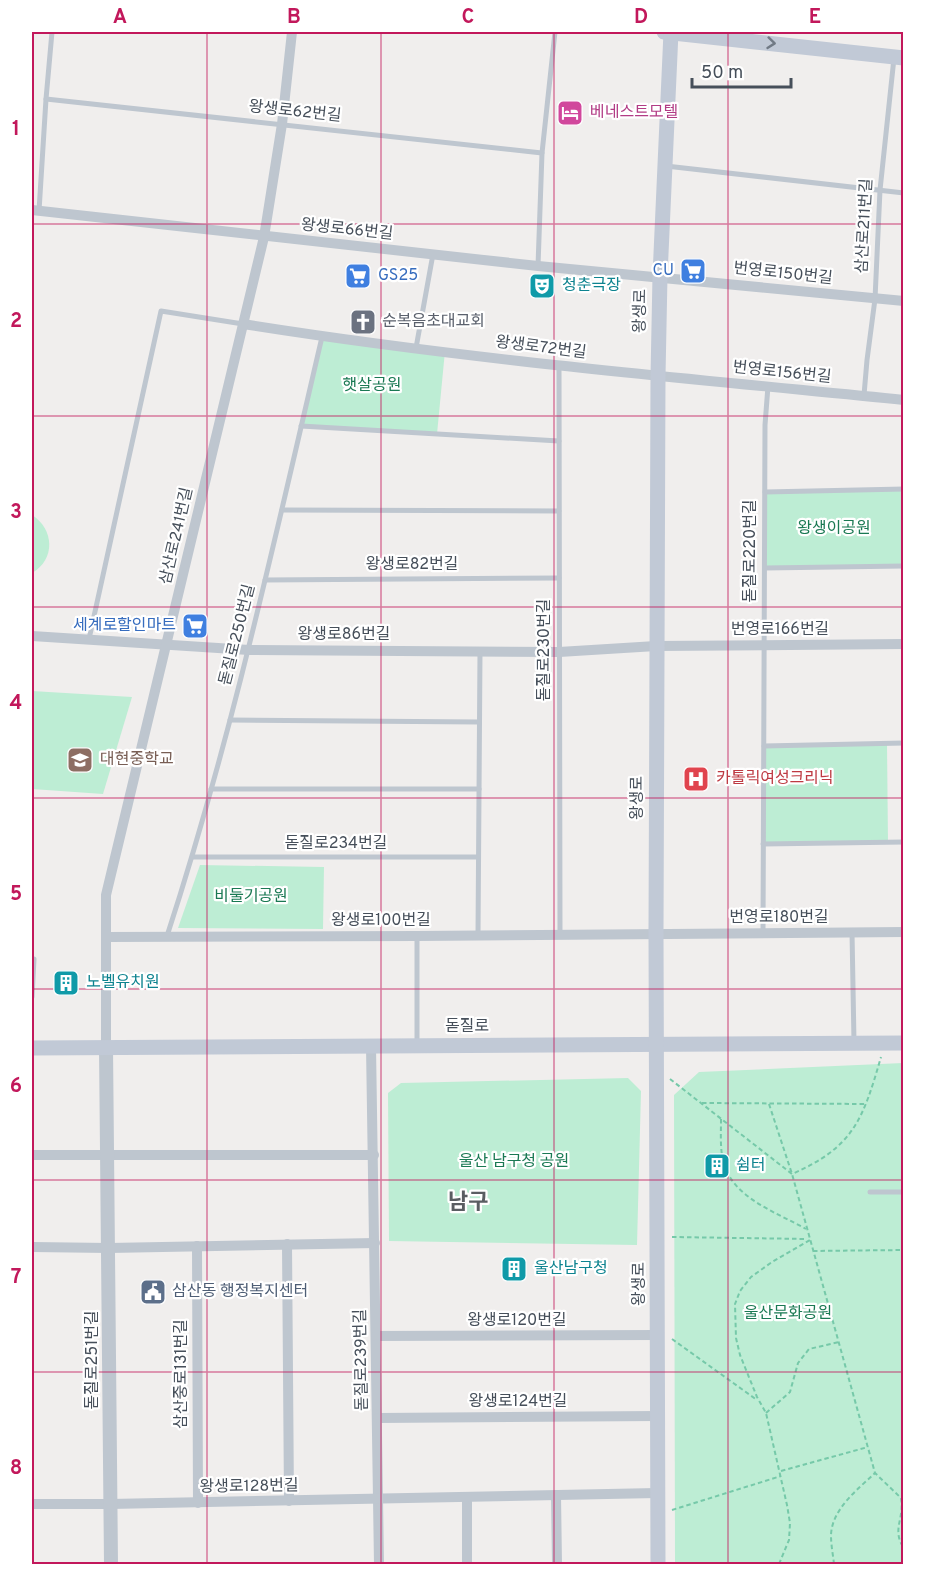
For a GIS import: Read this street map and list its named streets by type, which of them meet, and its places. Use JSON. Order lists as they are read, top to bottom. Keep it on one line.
{"streets":{"main road":["왕생로","돋질로"],"street":["왕생로66번길","번영로150번길","왕생로72번길","번영로156번길","삼산로241번길","번영로166번길","왕생로86번길","번영로180번길","왕생로100번길","왕생로120번길","돋질로251번길","돋질로239번길","삼산중로131번길","왕생로124번길","왕생로128번길"],"lane":["왕생로62번길","삼산로211번길","돋질로220번길","왕생로82번길","돋질로250번길","돋질로230번길","돋질로234번길"]},"crossings":[["왕생로62번길","삼산로241번길"],["삼산로211번길","번영로150번길"],["삼산로211번길","번영로156번길"],["왕생로66번길","번영로150번길"],["왕생로66번길","왕생로"],["왕생로66번길","삼산로241번길"],["번영로150번길","왕생로"],["왕생로","왕생로72번길"],["왕생로","번영로156번길"],["왕생로","번영로166번길"],["왕생로","왕생로86번길"],["왕생로","번영로180번길"],["왕생로","왕생로100번길"],["왕생로","돋질로"],["왕생로","왕생로120번길"],["왕생로","왕생로124번길"],["왕생로","왕생로128번길"],["왕생로72번길","번영로156번길"],["왕생로72번길","삼산로241번길"],["왕생로72번길","돋질로250번길"],["왕생로72번길","돋질로230번길"],["번영로156번길","돋질로220번길"],["삼산로241번길","왕생로86번길"],["삼산로241번길","왕생로100번길"],["삼산로241번길","돋질로"],["삼산로241번길","돋질로251번길"],["돋질로220번길","번영로166번길"],["돋질로220번길","번영로180번길"],["왕생로82번길","돋질로250번길"],["왕생로82번길","돋질로230번길"],["번영로166번길","왕생로86번길"],["돋질로250번길","왕생로86번길"],["돋질로250번길","돋질로234번길"],["돋질로250번길","왕생로100번길"],["왕생로86번길","돋질로230번길"],["돋질로230번길","왕생로100번길"],["번영로180번길","왕생로100번길"],["돋질로","돋질로251번길"],["돋질로","돋질로239번길"],["왕생로120번길","돋질로239번길"],["돋질로251번길","왕생로128번길"],["돋질로239번길","왕생로124번길"],["돋질로239번길","왕생로128번길"],["삼산중로131번길","왕생로128번길"]],"districts":["남구"],"parks":["햇살공원","왕생이공원","비둘기공원","울산 남구청 공원","울산문화공원"],"places":{"hotel":["베네스트모텔"],"supermarket":["CU","GS25","세계로할인마트"],"theatre":["청춘극장"],"church":["순복음초대교회"],"school or university":["대현중학교"],"hospital":["카톨릭여성크리닉"],"building":["노벨유치원","쉼터","울산남구청"],"public building":["삼산동 행정복지센터"]},"scale_bar":"50 m","grid":{"columns":["A","B","C","D","E"],"rows":["1","2","3","4","5","6","7","8"]}}
